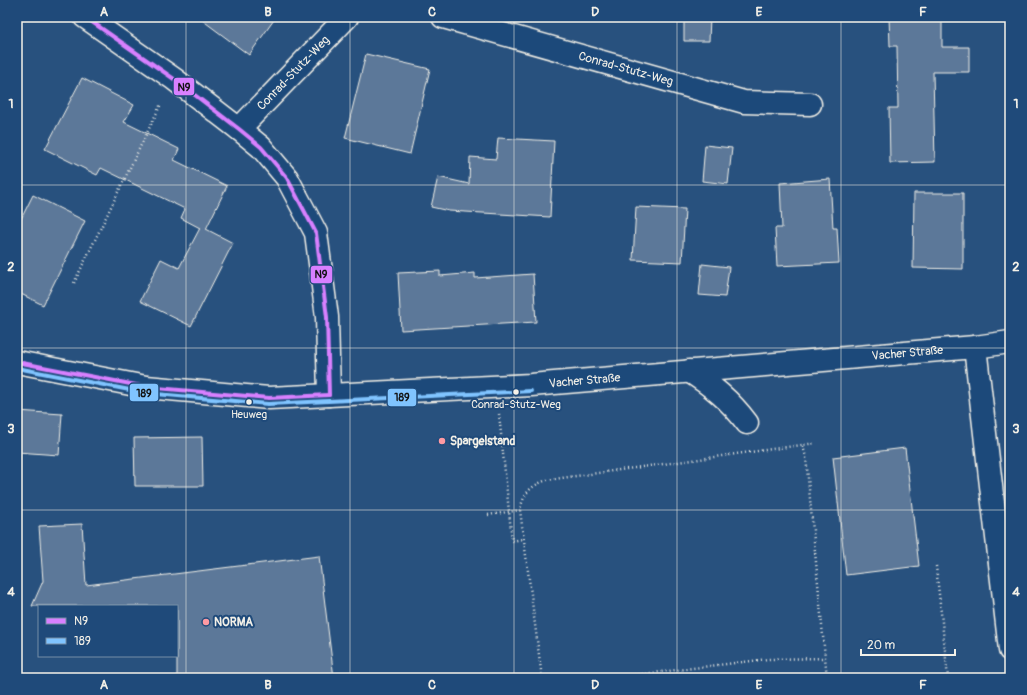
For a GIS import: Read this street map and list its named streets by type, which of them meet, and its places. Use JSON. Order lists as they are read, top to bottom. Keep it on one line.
{"streets":{"street":["Conrad-Stutz-Weg","Vacher Straße"]},"places":["Conrad-Stutz-Weg","Heuweg","Spargelstand","NORMA"],"lines":["transit line N9","transit line 189"],"legend":["N9","189"],"scale_bar":"20 m","grid":{"columns":["A","B","C","D","E","F"],"rows":["1","2","3","4"]}}
